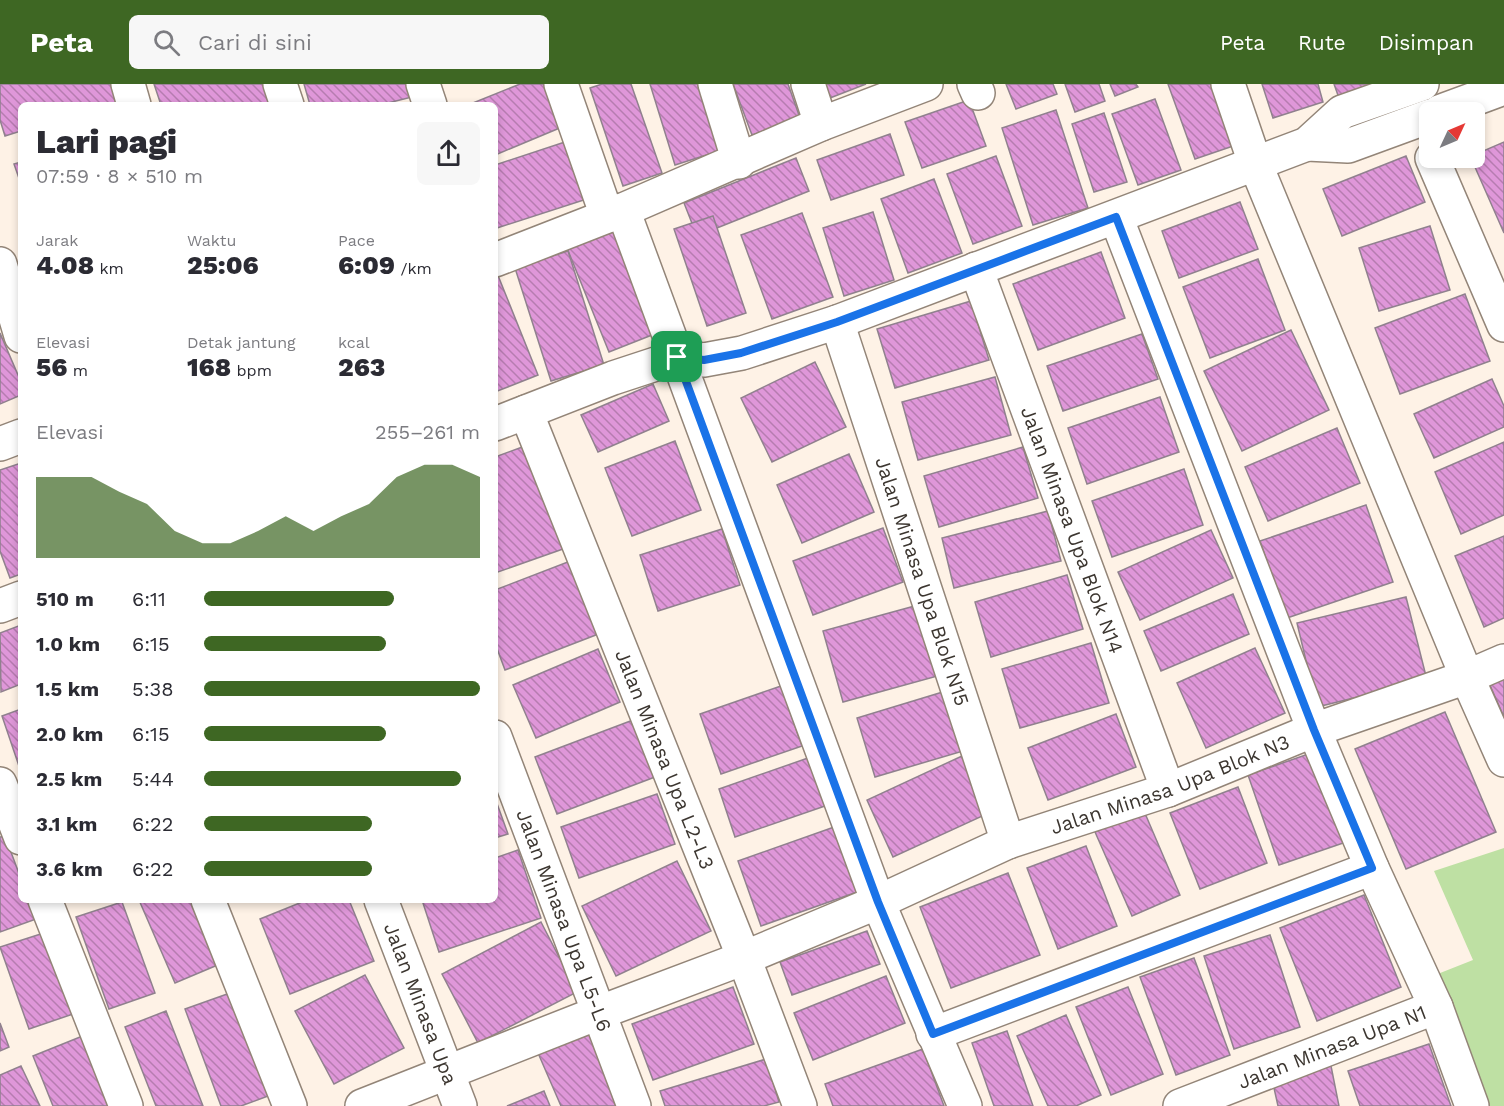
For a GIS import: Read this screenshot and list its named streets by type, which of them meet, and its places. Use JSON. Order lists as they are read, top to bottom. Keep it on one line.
{"streets":{"street":["Jalan Minasa Upa Blok N14","Jalan Minasa Upa Blok N15","Jalan Minasa Upa L2-L3","Jalan Minasa Upa Blok N3","Jalan Minasa Upa L5-L6","Jalan Minasa Upa","Jalan Minasa Upa N1"]},"crossings":[["Jalan Minasa Upa Blok N14","Jalan Minasa Upa Blok N3"],["Jalan Minasa Upa Blok N15","Jalan Minasa Upa Blok N3"],["Jalan Minasa Upa L2-L3","Jalan Minasa Upa Blok N3"],["Jalan Minasa Upa Blok N3","Jalan Minasa Upa L5-L6"],["Jalan Minasa Upa Blok N3","Jalan Minasa Upa"],["Jalan Minasa Upa Blok N3","Jalan Minasa Upa N1"]],"north":"top right","page":{"header":"Peta","search":"Cari di sini","nav":["Peta","Rute","Disimpan"],"heading":["Lari pagi","07:59 · 8 × 510 m"],"stats":[["Jarak","4.08 km"],["Waktu","25:06"],["Pace","6:09 /km"],["Elevasi","56 m"],["Detak jantung","168 bpm"],["kcal","263"]],"chart":["Elevasi","255–261 m"],"list":[{"name":"510 m","note":"6:11"},{"name":"1.0 km","note":"6:15"},{"name":"1.5 km","note":"5:38"},{"name":"2.0 km","note":"6:15"},{"name":"2.5 km","note":"5:44"},{"name":"3.1 km","note":"6:22"},{"name":"3.6 km","note":"6:22"}]}}
